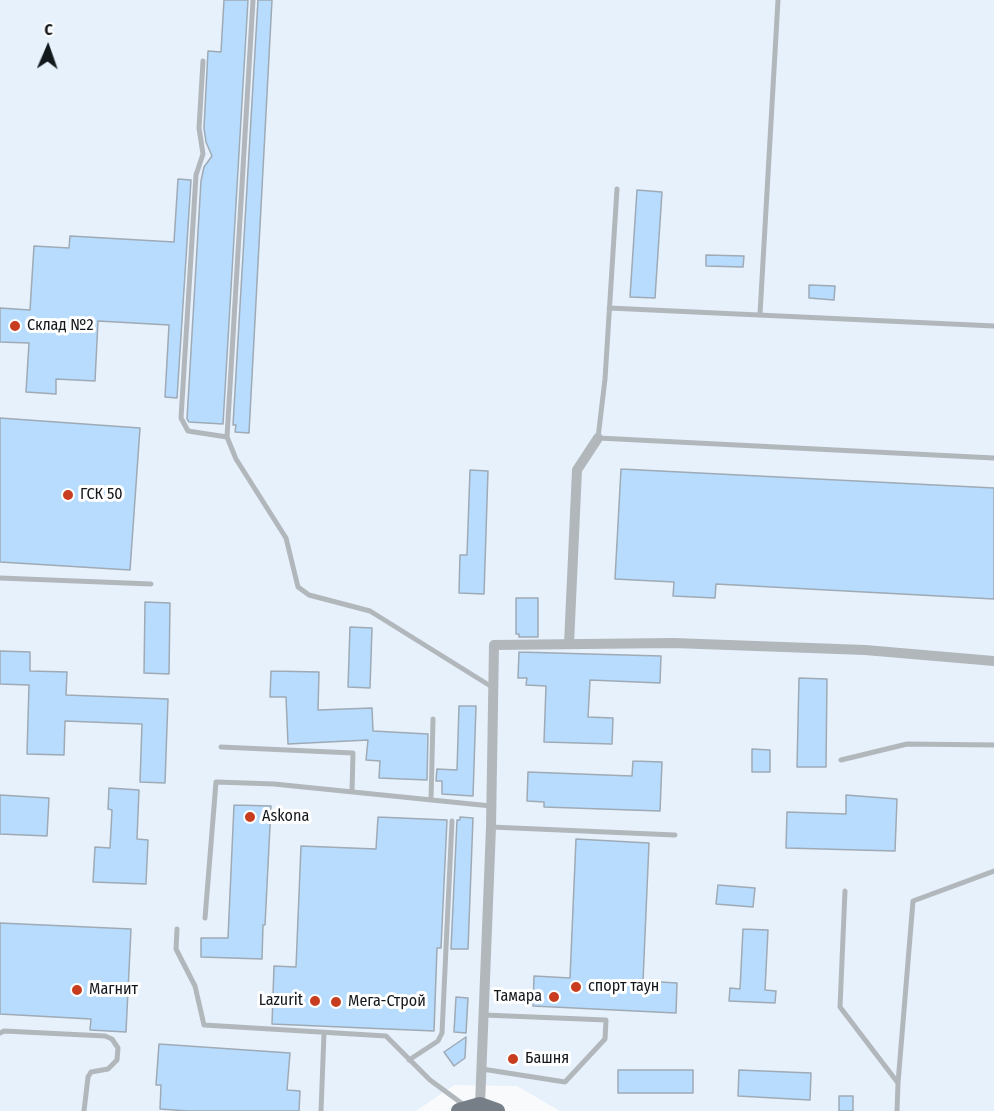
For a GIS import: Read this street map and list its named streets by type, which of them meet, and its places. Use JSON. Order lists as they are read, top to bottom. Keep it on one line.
{"places":["Склад №2","ГСК 50","Askona","спорт таун","Магнит","Тамара","Lazurit","Мега-Строй","Башня"],"north":"top"}
